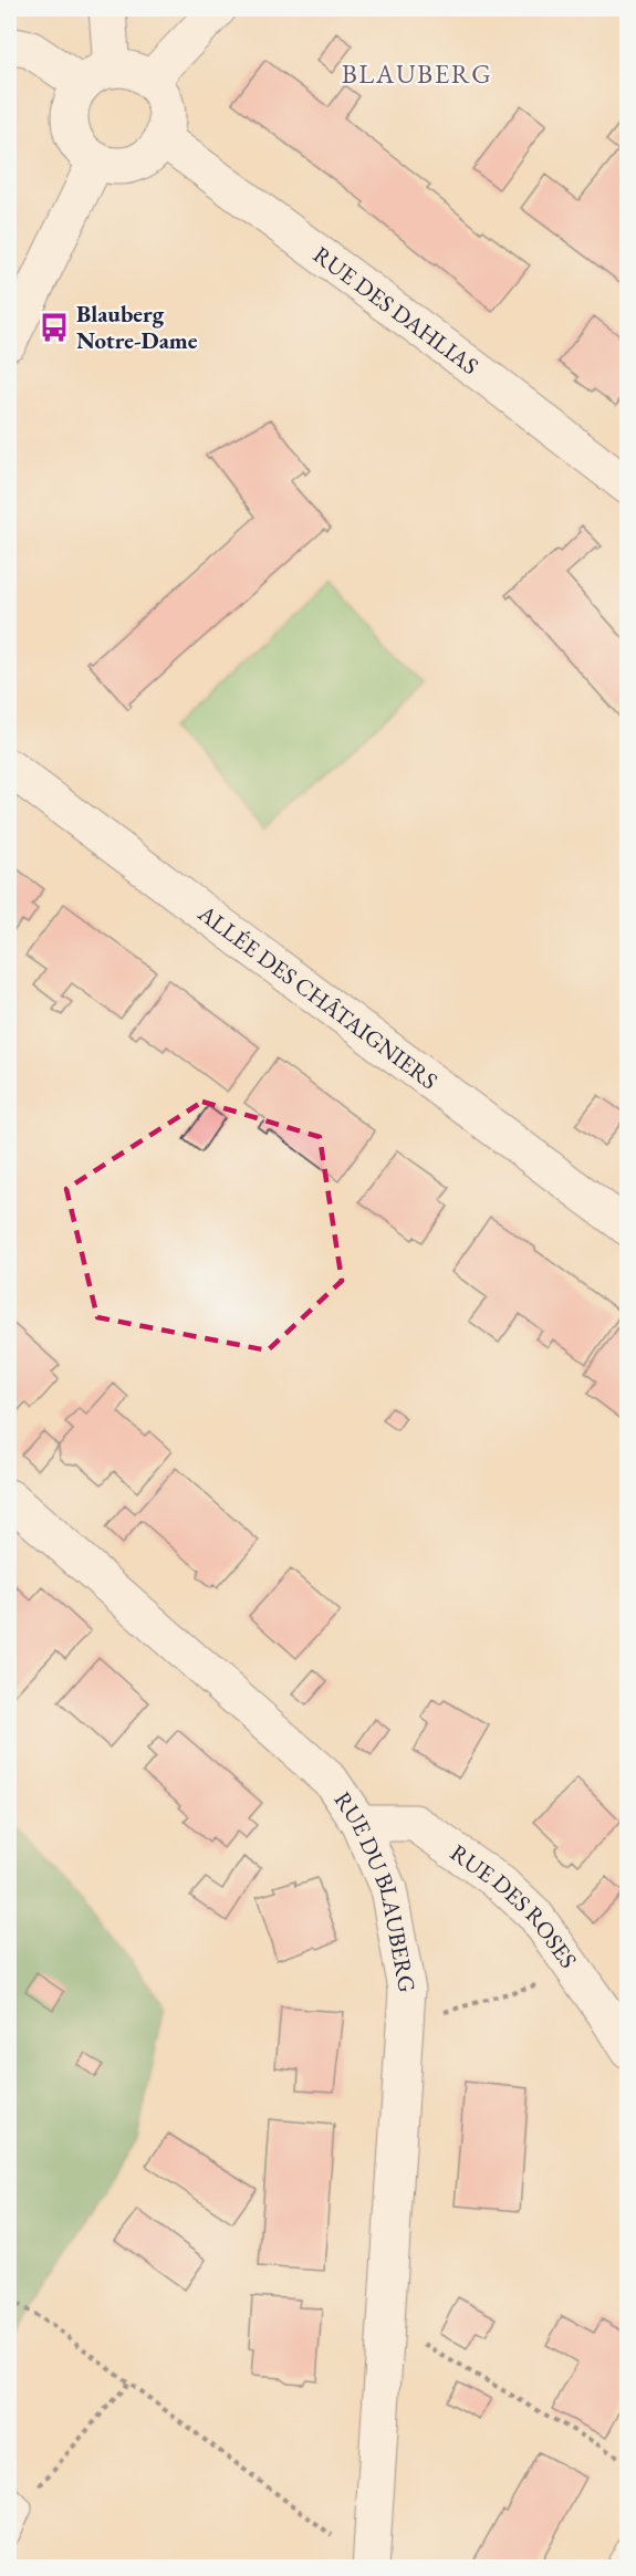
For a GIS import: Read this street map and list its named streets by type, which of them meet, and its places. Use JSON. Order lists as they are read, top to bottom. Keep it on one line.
{"streets":{"street":["RUE DES DAHLIAS","ALLÉE DES CHÂTAIGNIERS","RUE DU BLAUBERG","RUE DES ROSES"]},"crossings":[["RUE DU BLAUBERG","RUE DES ROSES"]],"districts":["BLAUBERG"],"places":{"bus stop":["Blauberg Notre-Dame"]}}
